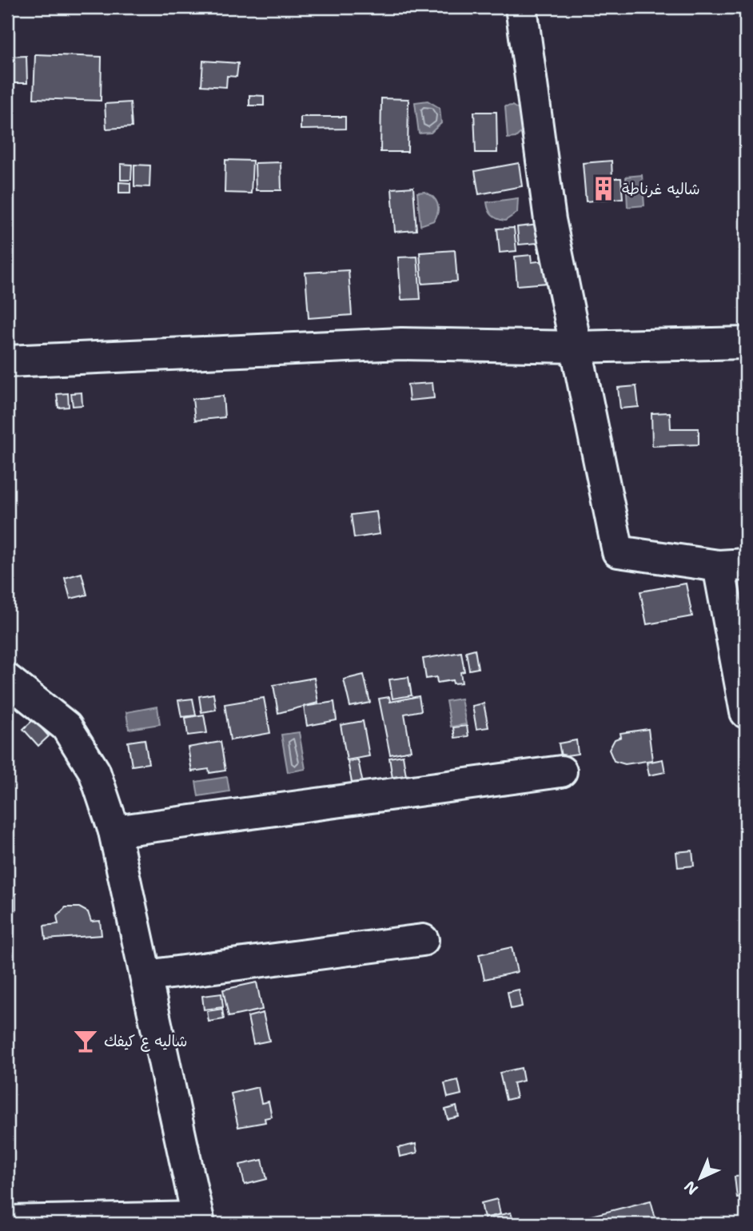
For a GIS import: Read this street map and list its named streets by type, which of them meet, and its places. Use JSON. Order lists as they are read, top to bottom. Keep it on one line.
{"places":{"building":["شاليه غرناطة"],"bar":["شاليه ع كيفك"]},"north":"bottom left"}
